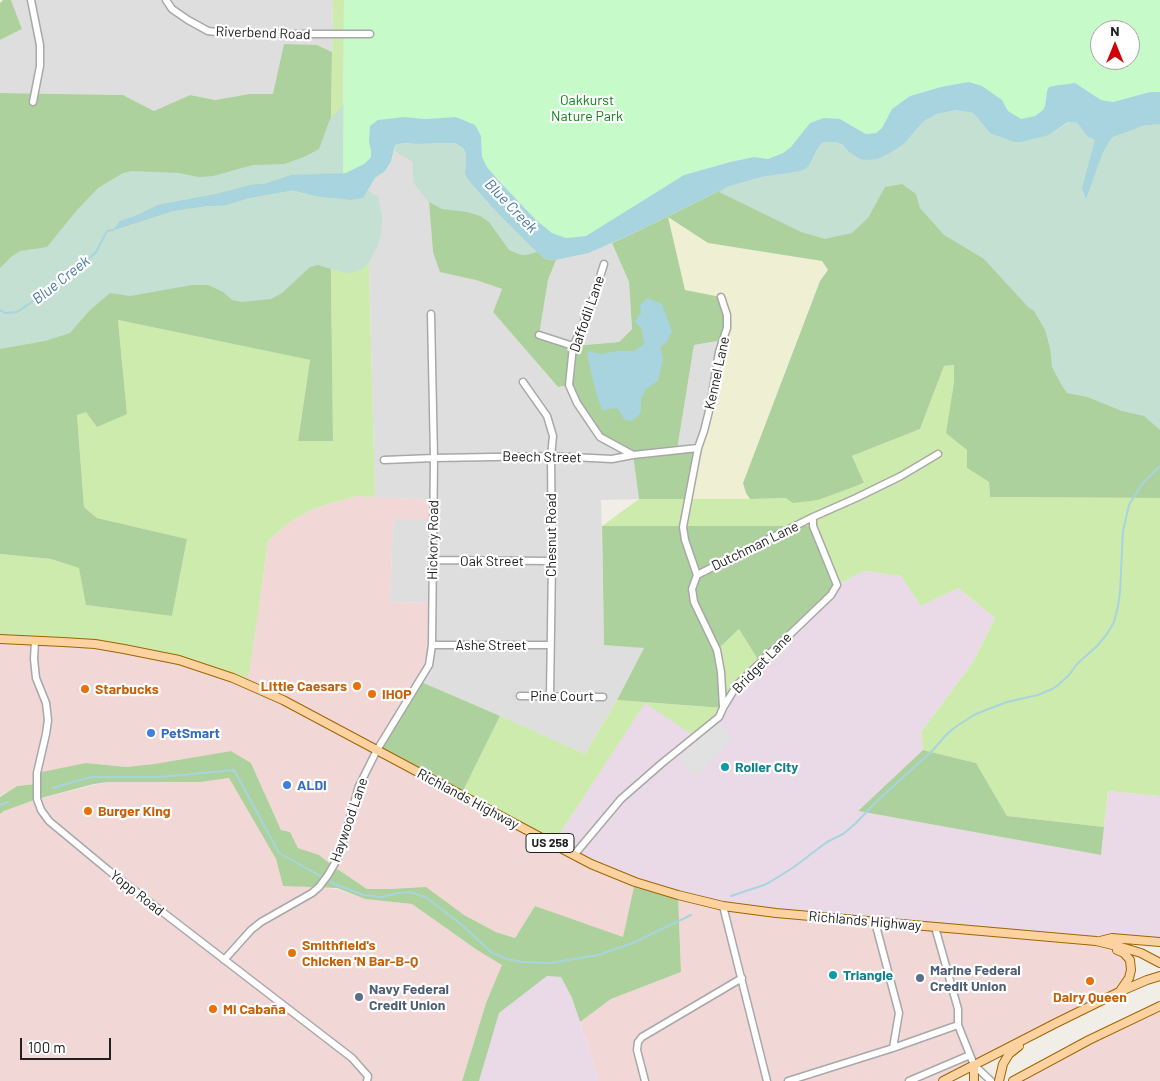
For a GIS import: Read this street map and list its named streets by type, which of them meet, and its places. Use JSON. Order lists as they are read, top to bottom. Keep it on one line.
{"streets":{"main road":["Richlands Highway","US 258"],"street":["Riverbend Road","Daffodil Lane","Kennel Lane","Beech Street","Chesnut Road","Hickory Road","Dutchman Lane","Oak Street","Ashe Street","Bridget Lane","Pine Court","Haywood Lane","Yopp Road"]},"crossings":[["Daffodil Lane","Beech Street"],["Kennel Lane","Beech Street"],["Kennel Lane","Dutchman Lane"],["Beech Street","Chesnut Road"],["Beech Street","Hickory Road"],["Chesnut Road","Oak Street"],["Chesnut Road","Ashe Street"],["Chesnut Road","Pine Court"],["Hickory Road","Oak Street"],["Hickory Road","Ashe Street"],["Hickory Road","Richlands Highway"],["Hickory Road","Haywood Lane"],["Dutchman Lane","Bridget Lane"],["Bridget Lane","Richlands Highway"],["Richlands Highway","Haywood Lane"],["Richlands Highway","Yopp Road"],["Haywood Lane","Yopp Road"]],"water":["Blue Creek"],"parks":["Oakkurst Nature Park"],"places":["Little Caesars","Starbucks","IHOP","PetSmart","Roller City","ALDI","Burger King","Smithfield's Chicken 'N Bar-B-Q","Triangle","Marine Federal Credit Union","Dairy Queen","Navy Federal Credit Union","Mi Cabaña"],"scale_bar":"100 m","north":"top"}
